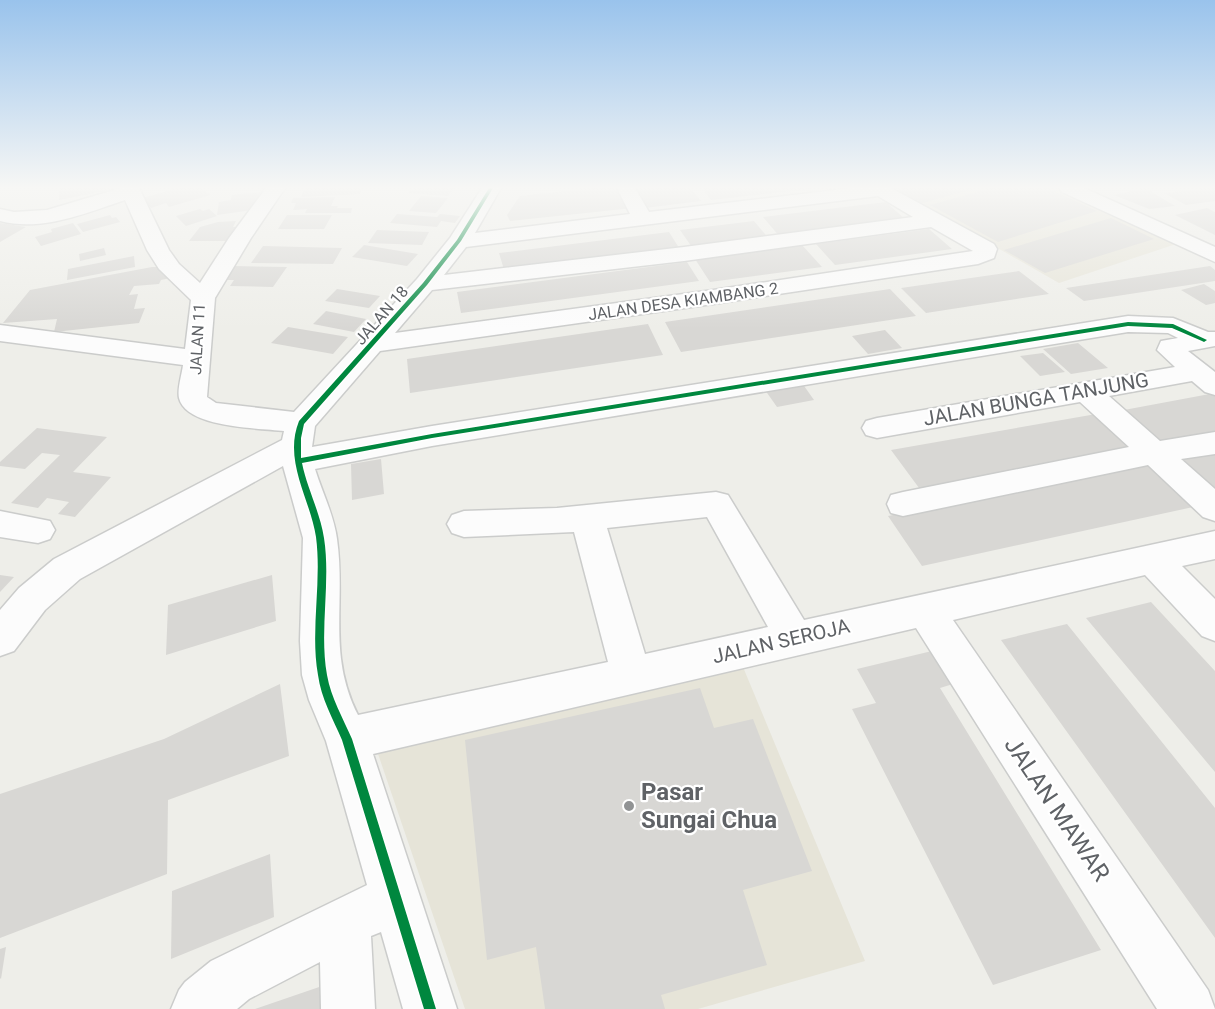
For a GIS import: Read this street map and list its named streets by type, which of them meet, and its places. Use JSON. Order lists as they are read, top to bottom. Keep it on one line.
{"streets":{"street":["JALAN DESA KIAMBANG 2","JALAN 18","JALAN 11","JALAN BUNGA TANJUNG","JALAN SEROJA","JALAN MAWAR"]},"crossings":[["JALAN DESA KIAMBANG 2","JALAN 18"],["JALAN 18","JALAN 11"],["JALAN SEROJA","JALAN MAWAR"]],"places":["Pasar Sungai Chua"]}
